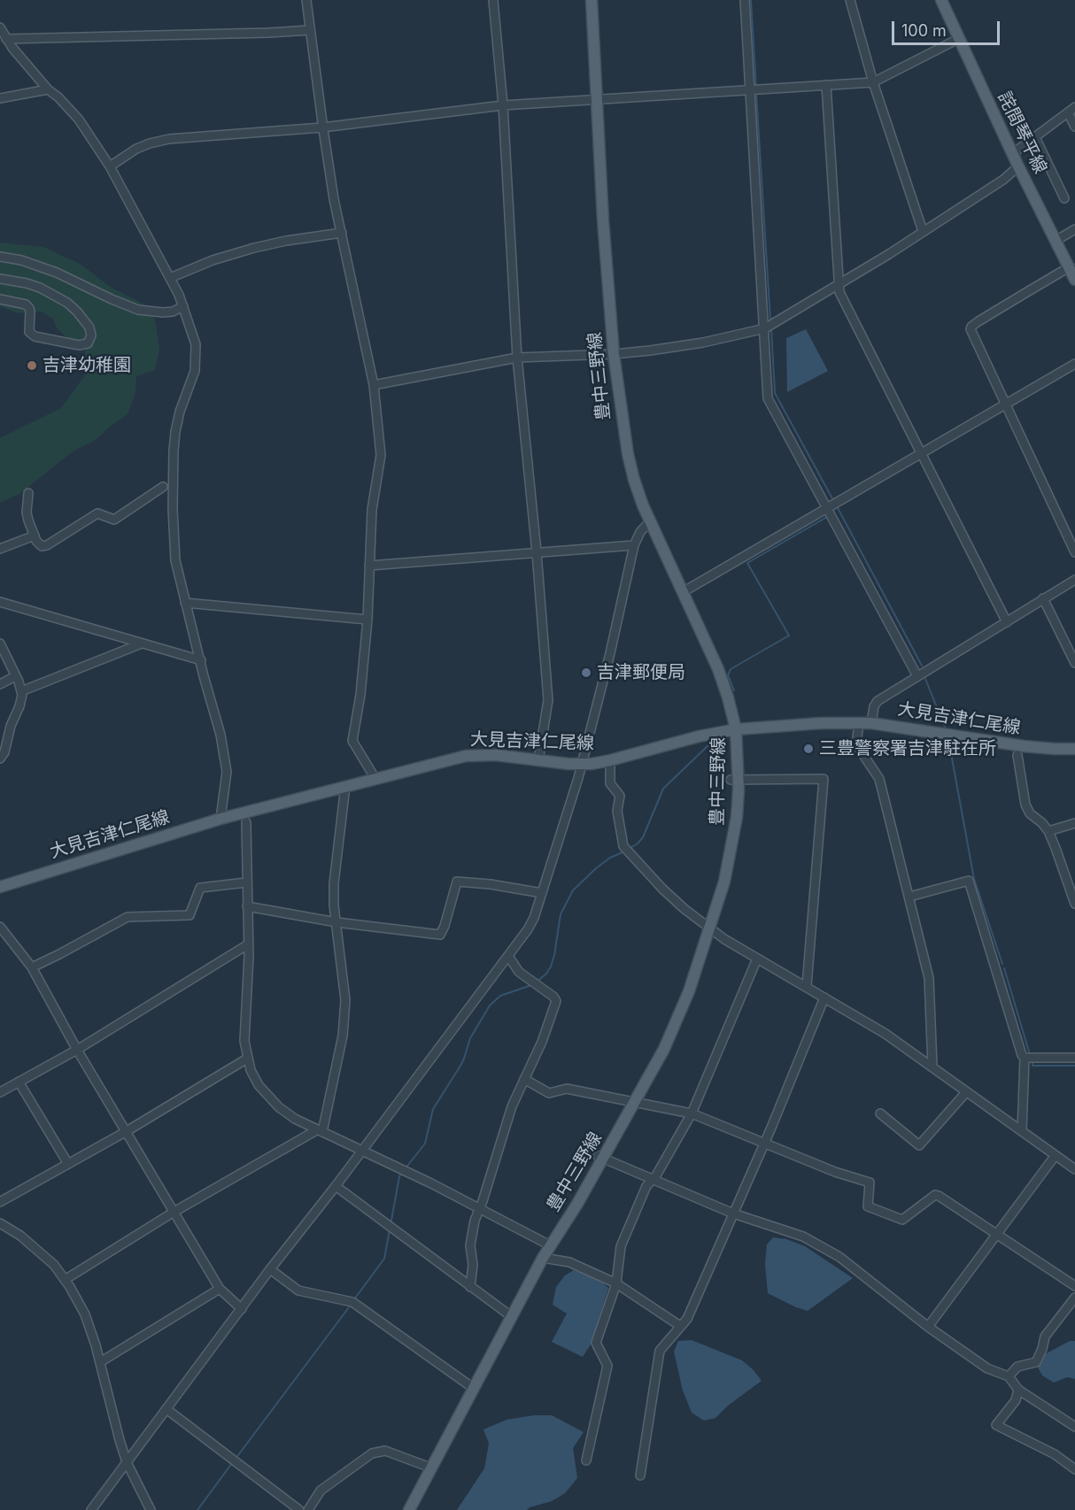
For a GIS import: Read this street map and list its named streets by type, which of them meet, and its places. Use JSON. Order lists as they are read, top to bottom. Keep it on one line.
{"streets":{"main road":["詫間琴平線","豊中三野線","大見吉津仁尾線"]},"crossings":[["豊中三野線","大見吉津仁尾線"]],"places":["吉津幼稚園","吉津郵便局","三豊警察署吉津駐在所"],"scale_bar":"100 m"}
